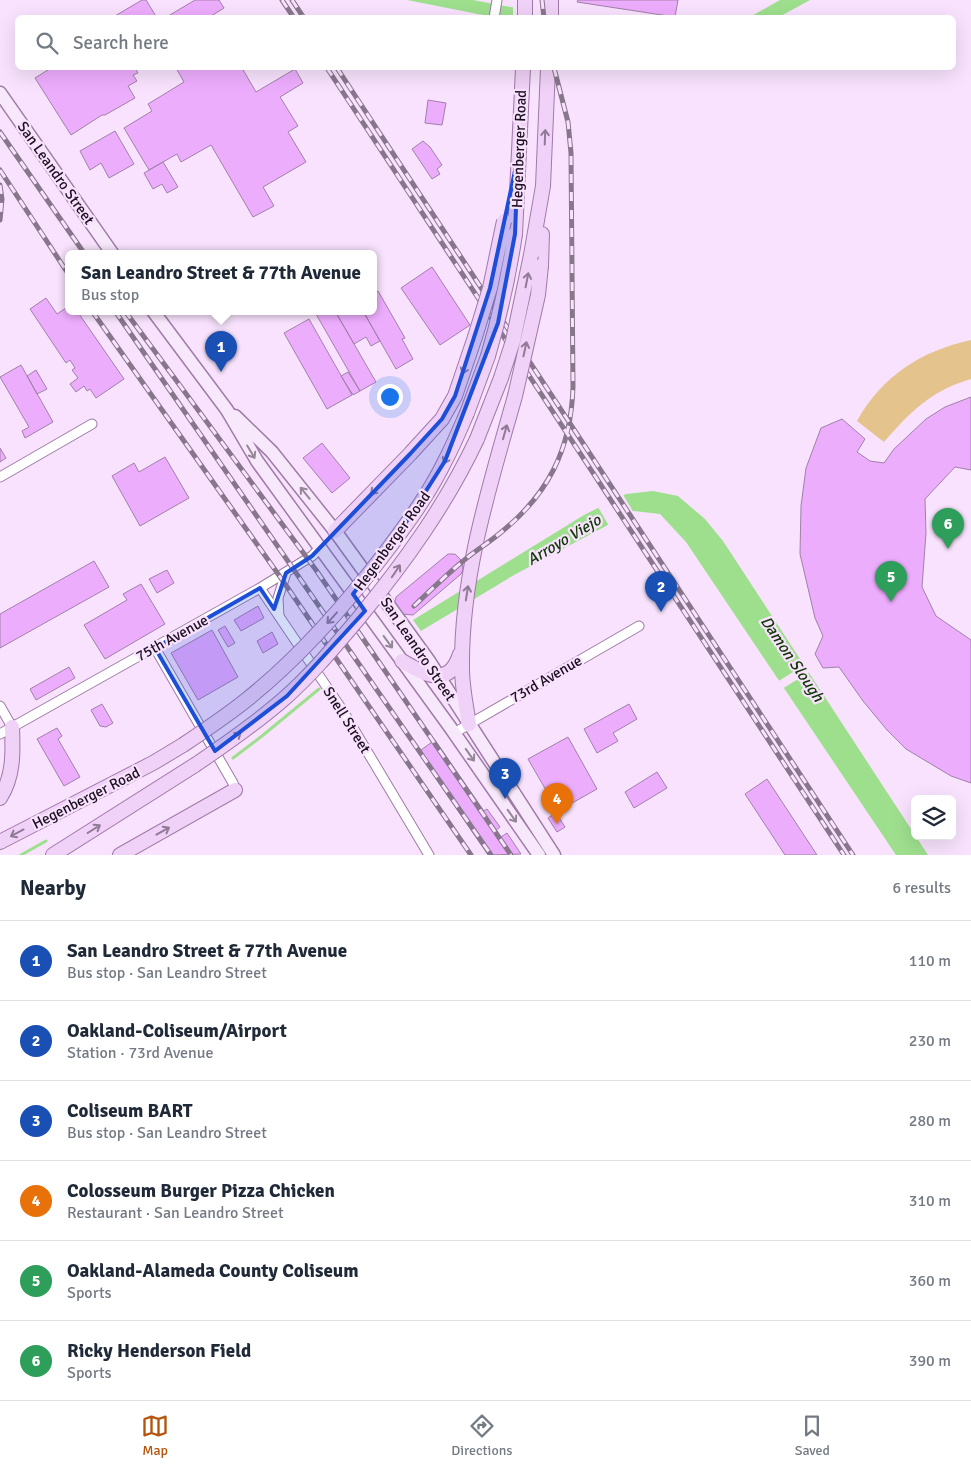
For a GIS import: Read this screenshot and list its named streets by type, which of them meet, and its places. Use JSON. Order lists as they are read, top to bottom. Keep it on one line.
{"streets":{"main road":["Hegenberger Road","San Leandro Street","75th Avenue"],"street":["73rd Avenue","Snell Street"]},"crossings":[["San Leandro Street","75th Avenue"],["San Leandro Street","73rd Avenue"],["75th Avenue","Snell Street"]],"water":["Arroyo Viejo","Damon Slough"],"page":{"search":"Search here","popup":["San Leandro Street & 77th Avenue","Bus stop"],"pins":["1","6","5","2","3","4"],"heading":["Nearby","6 results"],"list":[{"mark":"1","name":"San Leandro Street & 77th Avenue","note":"Bus stop · San Leandro Street","value":"110 m"},{"mark":"2","name":"Oakland-Coliseum/Airport","note":"Station · 73rd Avenue","value":"230 m"},{"mark":"3","name":"Coliseum BART","note":"Bus stop · San Leandro Street","value":"280 m"},{"mark":"4","name":"Colosseum Burger Pizza Chicken","note":"Restaurant · San Leandro Street","value":"310 m"},{"mark":"5","name":"Oakland-Alameda County Coliseum","note":"Sports","value":"360 m"},{"mark":"6","name":"Ricky Henderson Field","note":"Sports","value":"390 m"}],"nav":["Map","Directions","Saved"]}}
